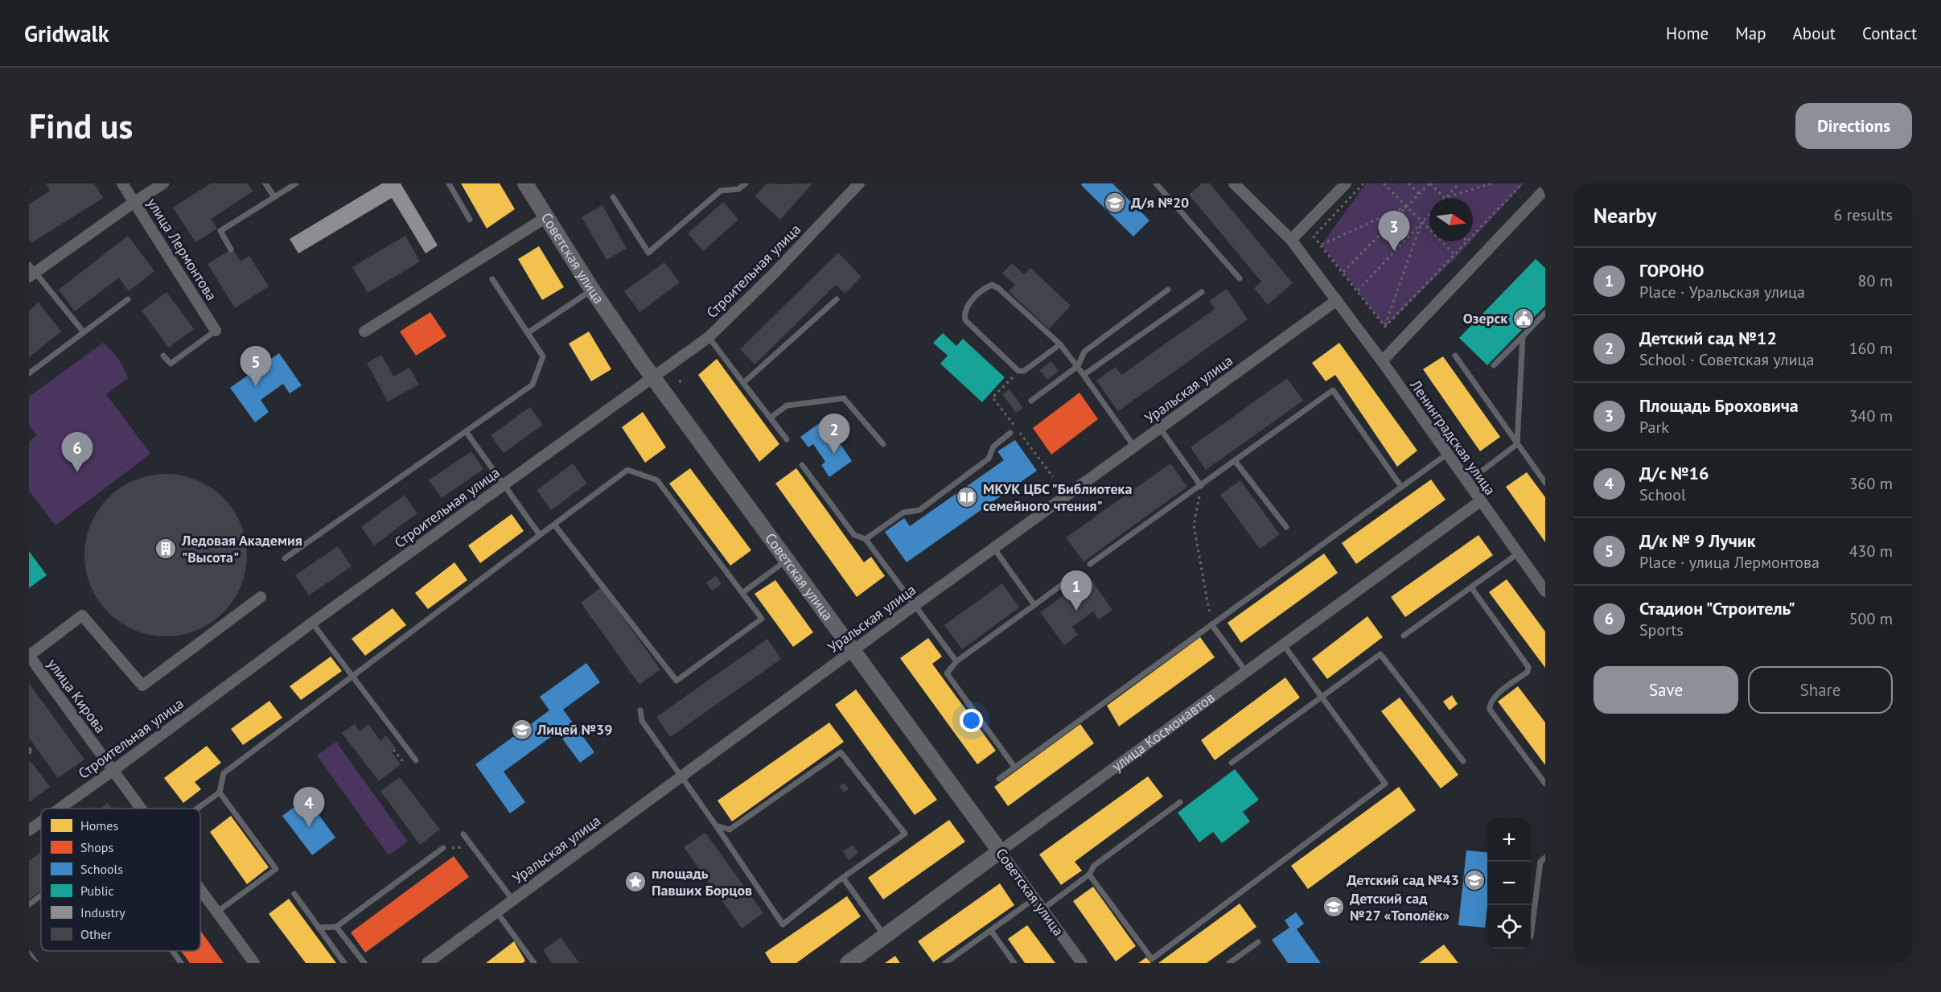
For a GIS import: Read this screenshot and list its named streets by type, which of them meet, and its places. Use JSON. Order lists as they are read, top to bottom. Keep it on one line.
{"streets":{"street":["улица Лермонтова","Советская улица","Строительная улица","Уральская улица","Ленинградская улица","улица Кирова","улица Космонавтов"]},"crossings":[["Советская улица","Строительная улица"],["Советская улица","Уральская улица"],["Советская улица","улица Космонавтов"],["Строительная улица","улица Кирова"],["Уральская улица","Ленинградская улица"],["Ленинградская улица","улица Космонавтов"]],"places":{"school or university":["Д/я №20","Лицей №39","Детский сад №43","Детский сад №27 «Тополёк»"],"public building":["Озерск"],"library":["МКУК ЦБС \"Библиотека семейного чтения\""],"building":["Ледовая Академия \"Высота\""],"place":["площадь Павших Борцов"]},"legend":["Homes","Shops","Schools","Public","Industry","Other"],"north":"right","page":{"header":"Gridwalk","nav":["Home","Map","About","Contact"],"buttons":["Directions",["Save","Share"]],"title":"Find us","heading":["Nearby","6 results"],"pins":["3","5","2","6","1","4"],"list":[{"mark":"1","name":"ГОРОНО","note":"Place · Уральская улица","value":"80 m"},{"mark":"2","name":"Детский сад №12","note":"School · Советская улица","value":"160 m"},{"mark":"3","name":"Площадь Броховича","note":"Park","value":"340 m"},{"mark":"4","name":"Д/с №16","note":"School","value":"360 m"},{"mark":"5","name":"Д/к № 9 Лучик","note":"Place · улица Лермонтова","value":"430 m"},{"mark":"6","name":"Стадион \"Строитель\"","note":"Sports","value":"500 m"}],"map_buttons":["+","−"]}}
